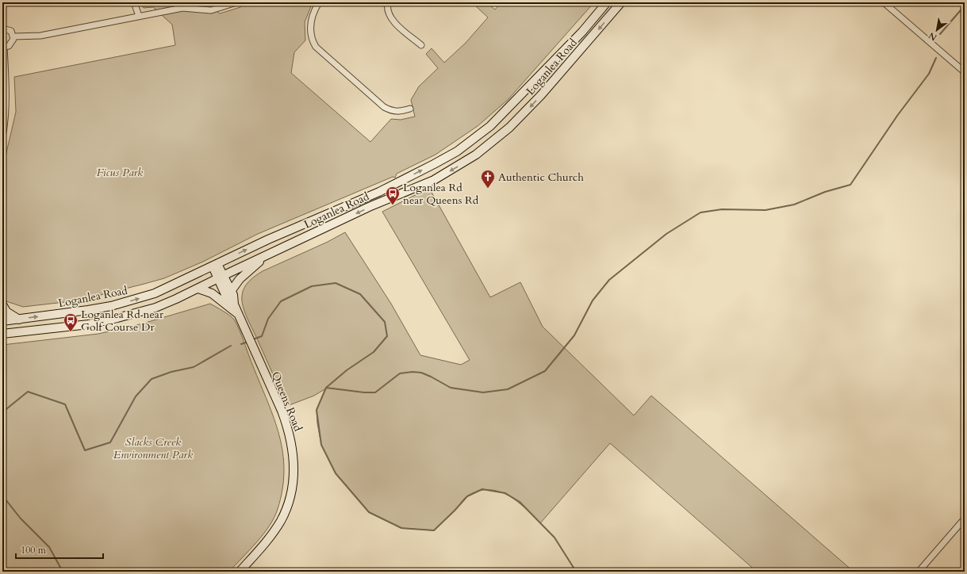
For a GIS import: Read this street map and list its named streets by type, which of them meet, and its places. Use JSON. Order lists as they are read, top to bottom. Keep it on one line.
{"streets":{"main road":["Loganlea Road","Queens Road"]},"crossings":[["Loganlea Road","Queens Road"]],"parks":["Ficus Park","Slacks Creek Environment Park"],"places":{"church":["Authentic Church"],"bus stop":["Loganlea Rd near Queens Rd","Loganlea Rd near Golf Course Dr"]},"scale_bar":"100 m","north":"bottom left"}
